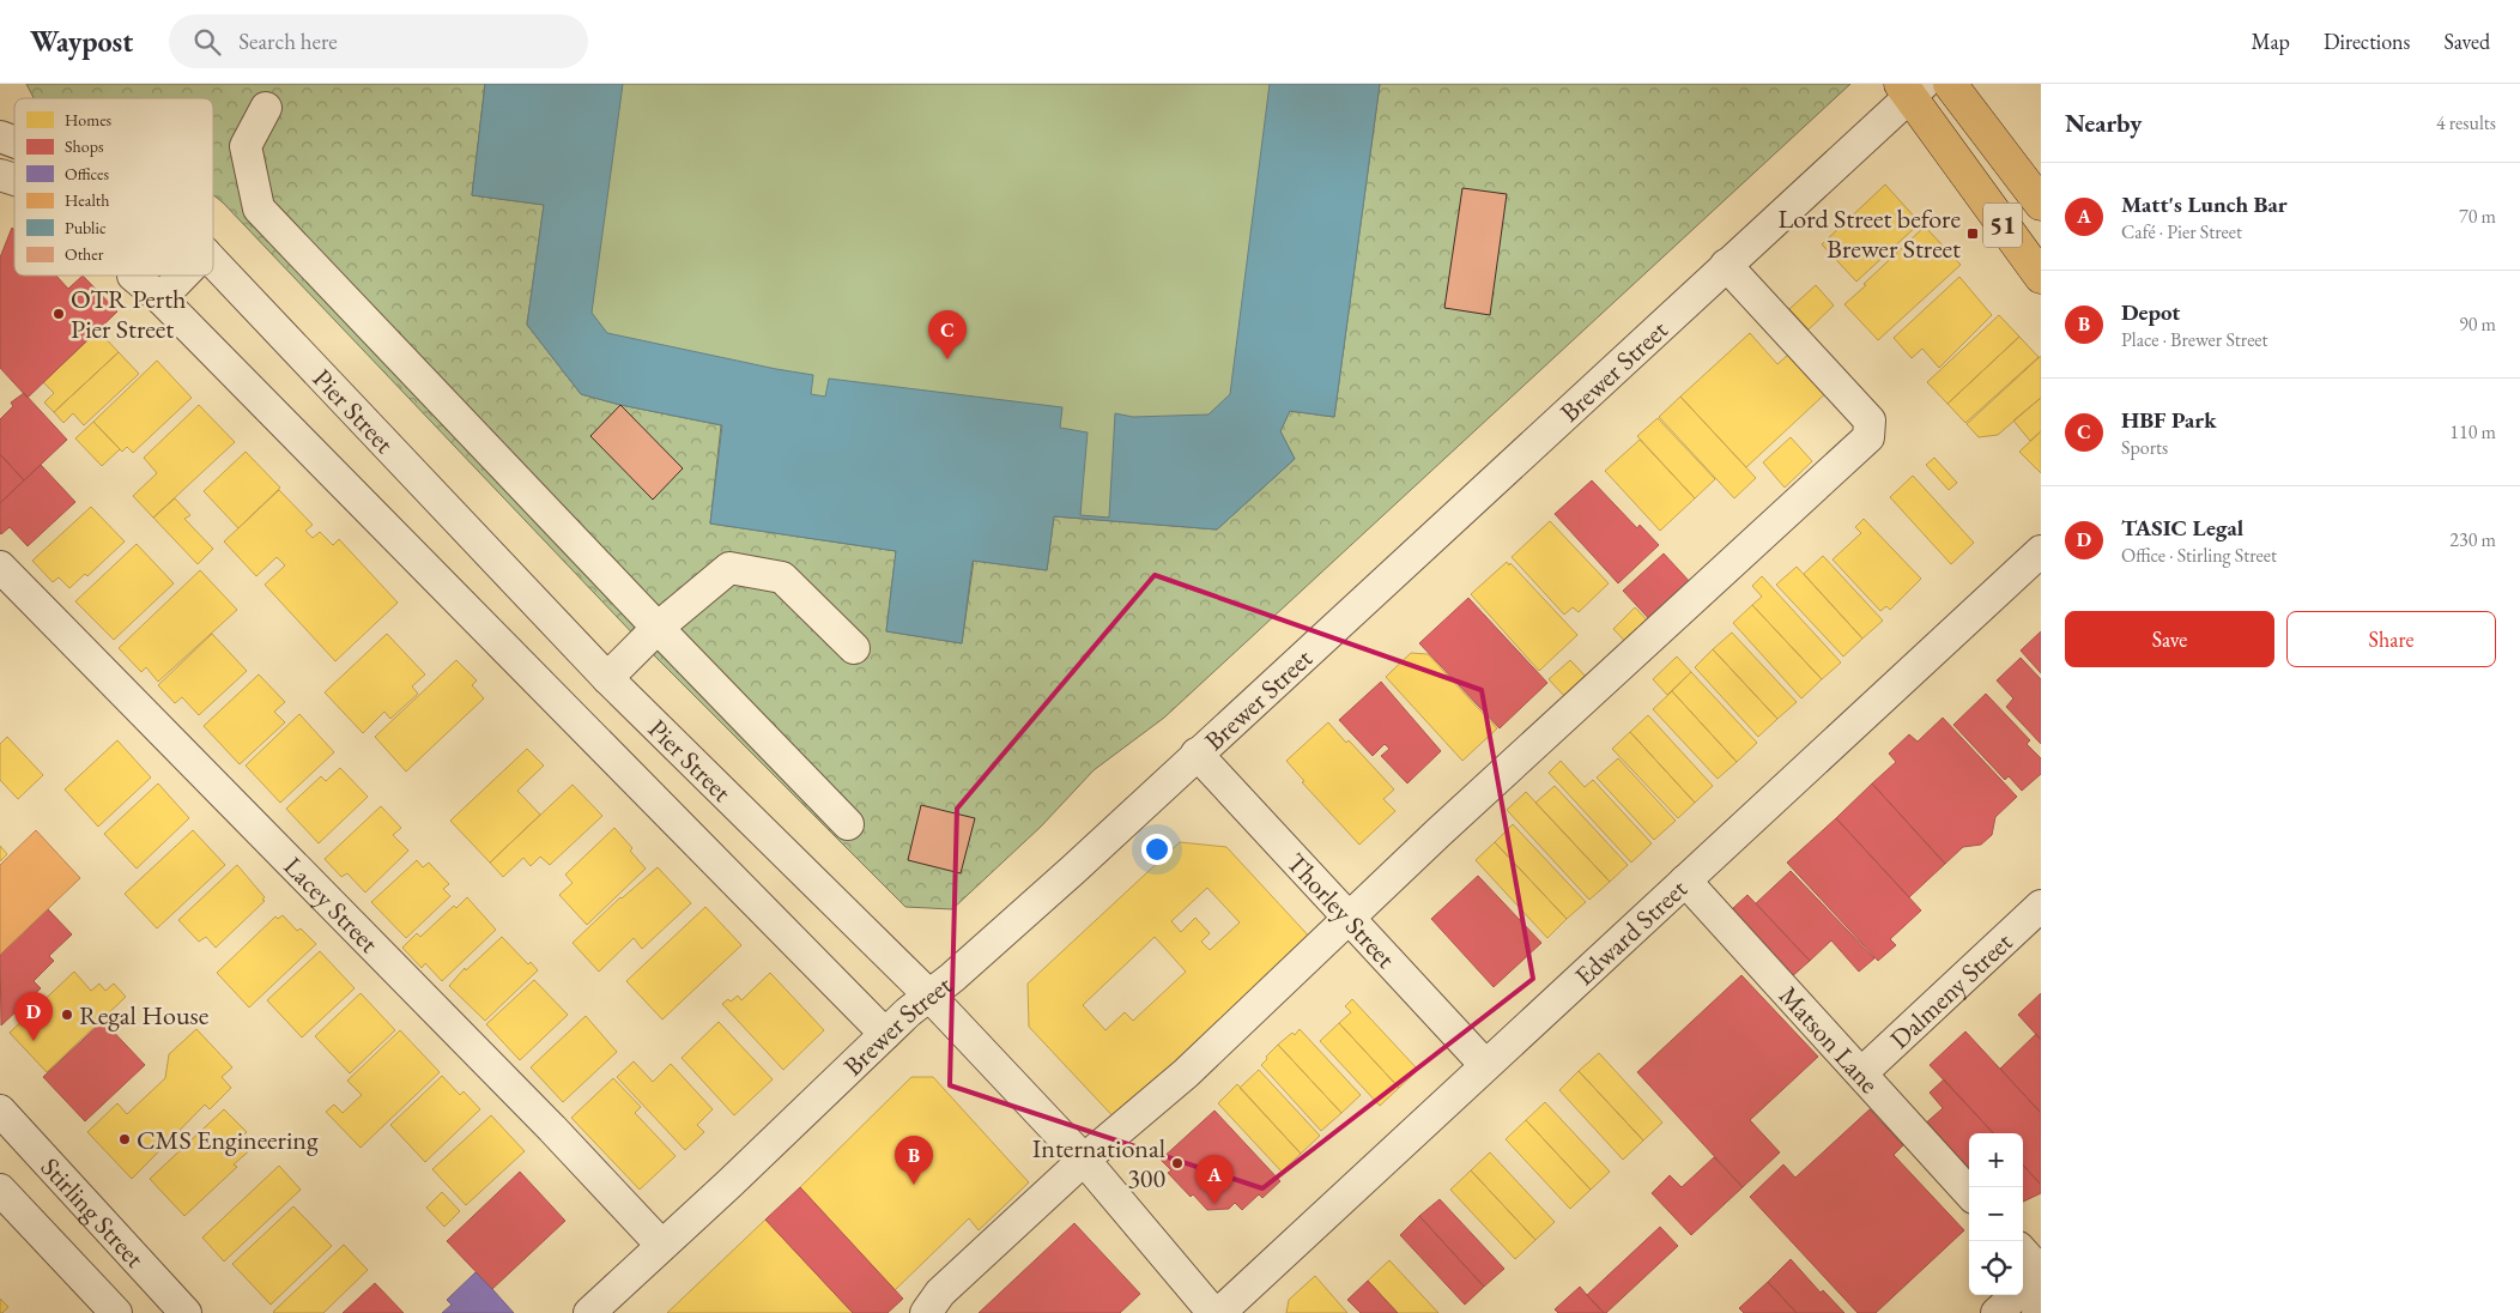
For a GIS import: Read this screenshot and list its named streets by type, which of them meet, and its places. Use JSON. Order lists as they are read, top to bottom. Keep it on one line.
{"streets":{"main road":["51"],"street":["Brewer Street","Pier Street","Lacey Street","Thorley Street","Edward Street","Dalmeny Street","Matson Lane","Stirling Street"]},"crossings":[["51","Brewer Street"],["Brewer Street","Pier Street"],["Brewer Street","Lacey Street"],["Brewer Street","Thorley Street"],["Thorley Street","Edward Street"],["Edward Street","Matson Lane"],["Dalmeny Street","Matson Lane"]],"places":{"transit":["Lord Street before Brewer Street"],"other":["OTR Perth Pier Street","Regal House","CMS Engineering","International 300"]},"legend":["Homes","Shops","Offices","Health","Public","Other"],"page":{"header":"Waypost","search":"Search here","nav":["Map","Directions","Saved"],"heading":["Nearby","4 results"],"list":[{"mark":"A","name":"Matt's Lunch Bar","note":"Café · Pier Street","value":"70 m"},{"mark":"B","name":"Depot","note":"Place · Brewer Street","value":"90 m"},{"mark":"C","name":"HBF Park","note":"Sports","value":"110 m"},{"mark":"D","name":"TASIC Legal","note":"Office · Stirling Street","value":"230 m"}],"pins":["C","D","B","A"],"buttons":["Save","Share"],"map_buttons":["+","−"]}}
